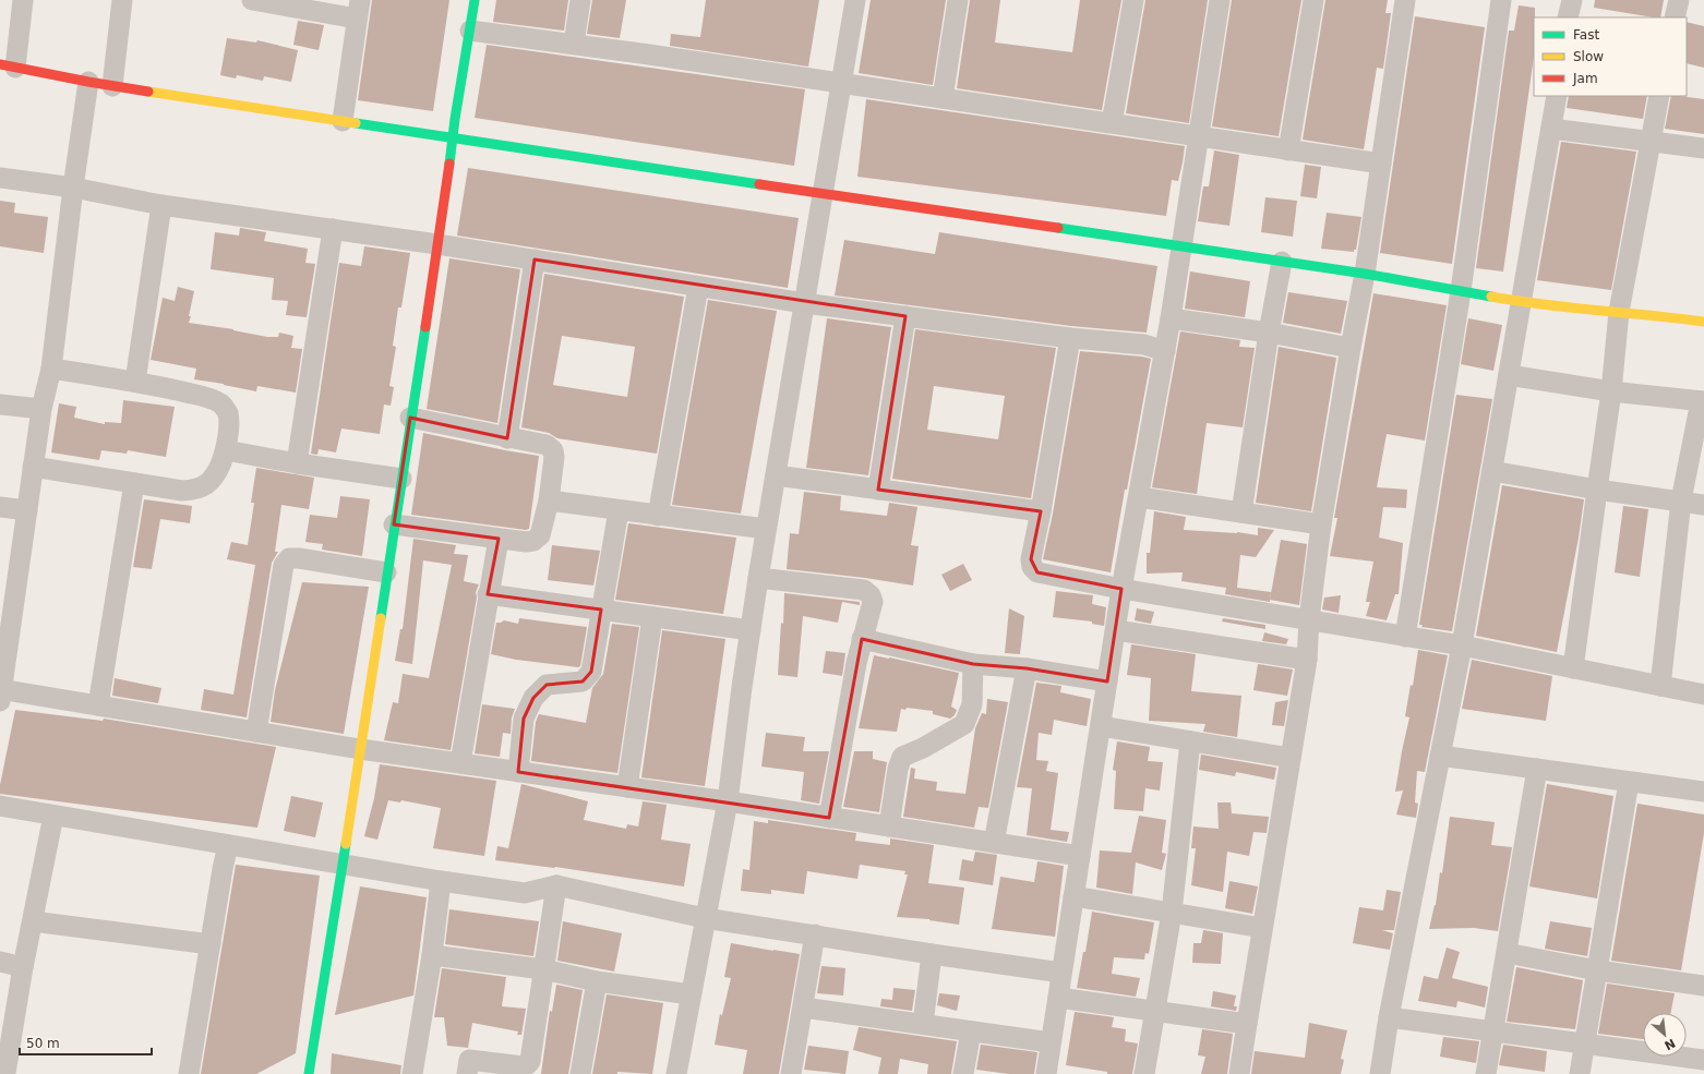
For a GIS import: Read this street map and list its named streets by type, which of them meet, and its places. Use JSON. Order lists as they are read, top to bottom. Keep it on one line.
{"legend":["Fast","Slow","Jam"],"scale_bar":"50 m","north":"bottom right"}
